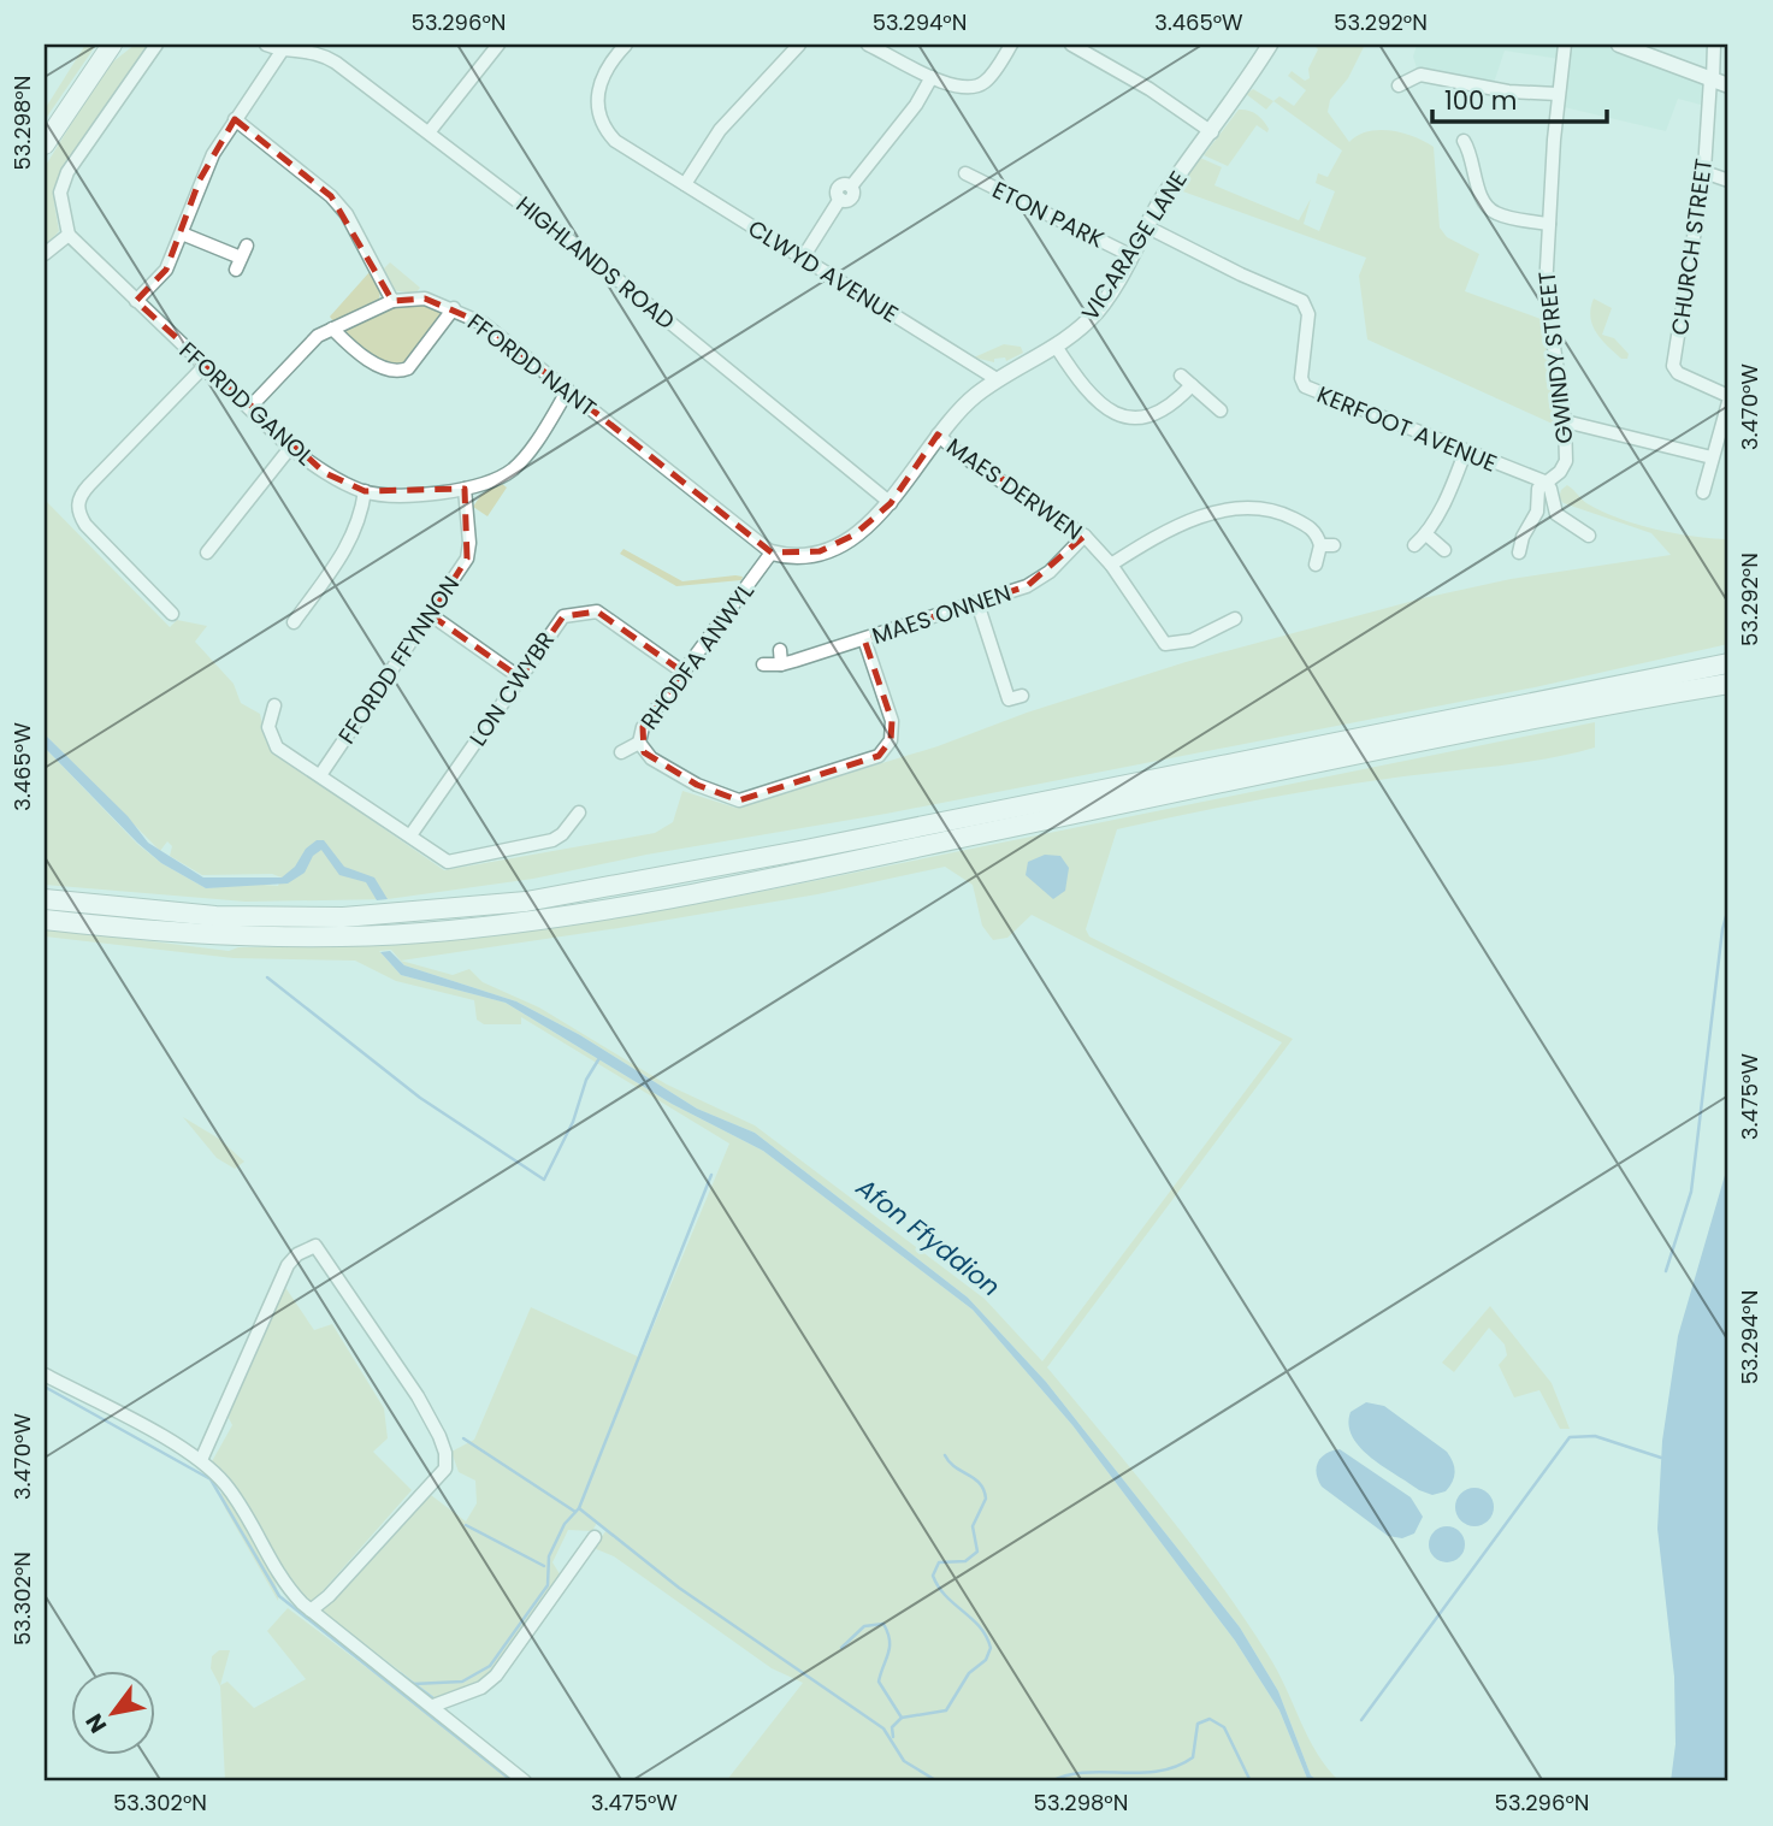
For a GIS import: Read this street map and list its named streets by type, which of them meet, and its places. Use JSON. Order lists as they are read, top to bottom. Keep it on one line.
{"streets":{"street":["ETON PARK","VICARAGE LANE","CHURCH STREET","HIGHLANDS ROAD","CLWYD AVENUE","GWINDY STREET","FFORDD NANT","FFORDD GANOL","KERFOOT AVENUE","MAES DERWEN","MAES ONNEN","RHODFA ANWYL","FFORDD FFYNNON","LON CWYBR"]},"crossings":[["ETON PARK","VICARAGE LANE"],["VICARAGE LANE","HIGHLANDS ROAD"],["VICARAGE LANE","CLWYD AVENUE"],["VICARAGE LANE","FFORDD NANT"],["VICARAGE LANE","KERFOOT AVENUE"],["VICARAGE LANE","MAES DERWEN"],["VICARAGE LANE","RHODFA ANWYL"],["GWINDY STREET","KERFOOT AVENUE"],["FFORDD NANT","FFORDD GANOL"],["FFORDD NANT","RHODFA ANWYL"],["FFORDD GANOL","FFORDD FFYNNON"],["MAES DERWEN","MAES ONNEN"],["MAES ONNEN","RHODFA ANWYL"],["RHODFA ANWYL","LON CWYBR"]],"water":["Afon Ffyddion"],"scale_bar":"100 m","north":"bottom left","coordinates":["53.296°N","53.294°N","3.465°W","53.292°N","53.298°N","3.470°W","3.475°W","53.302°N"]}
